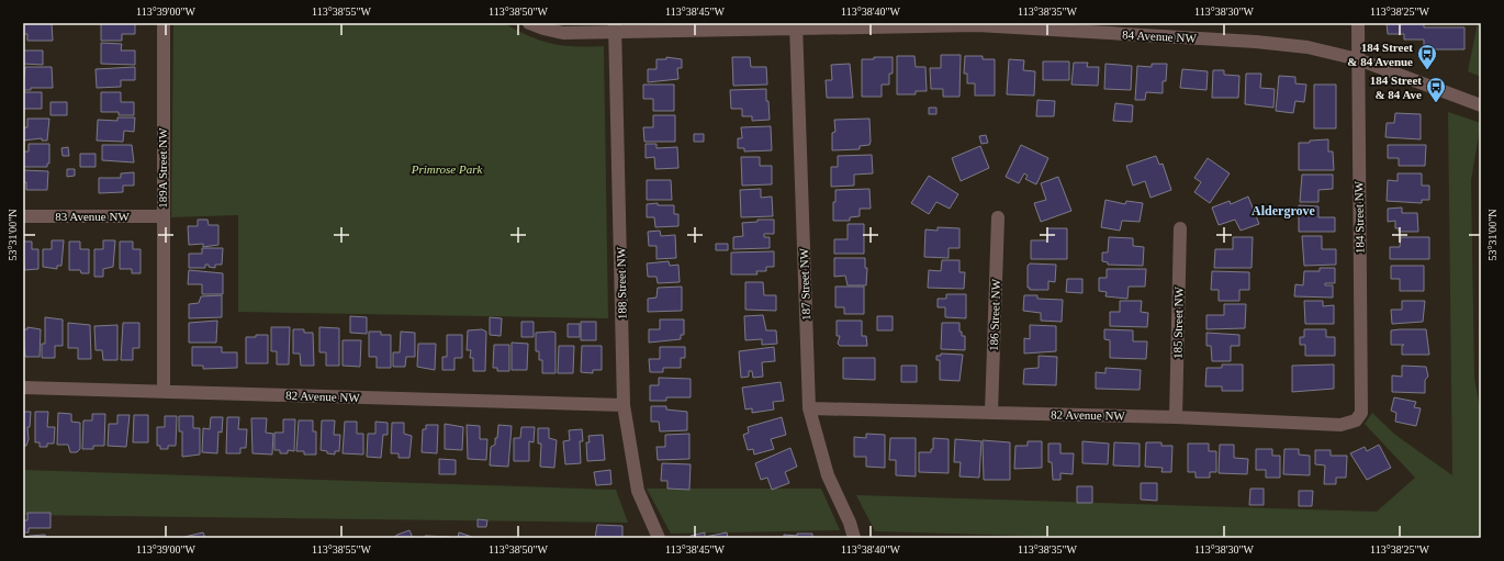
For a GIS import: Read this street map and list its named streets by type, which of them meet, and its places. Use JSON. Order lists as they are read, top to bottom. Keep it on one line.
{"streets":{"street":["84 Avenue NW","189A Street NW","83 Avenue NW","184 Street NW","188 Street NW","187 Street NW","186 Street NW","185 Street NW","82 Avenue NW"]},"crossings":[["84 Avenue NW","184 Street NW"],["84 Avenue NW","188 Street NW"],["84 Avenue NW","187 Street NW"],["189A Street NW","83 Avenue NW"],["189A Street NW","82 Avenue NW"],["184 Street NW","82 Avenue NW"],["188 Street NW","82 Avenue NW"],["187 Street NW","82 Avenue NW"],["186 Street NW","82 Avenue NW"],["185 Street NW","82 Avenue NW"]],"districts":["Aldergrove"],"parks":["Primrose Park"],"places":{"bus stop":["184 Street & 84 Avenue","184 Street & 84 Ave"]},"coordinates":["113°39'00\"W","113°38'55\"W","113°38'50\"W","113°38'45\"W","113°38'40\"W","113°38'35\"W","113°38'30\"W","113°38'25\"W","53°31'00\"N"]}
